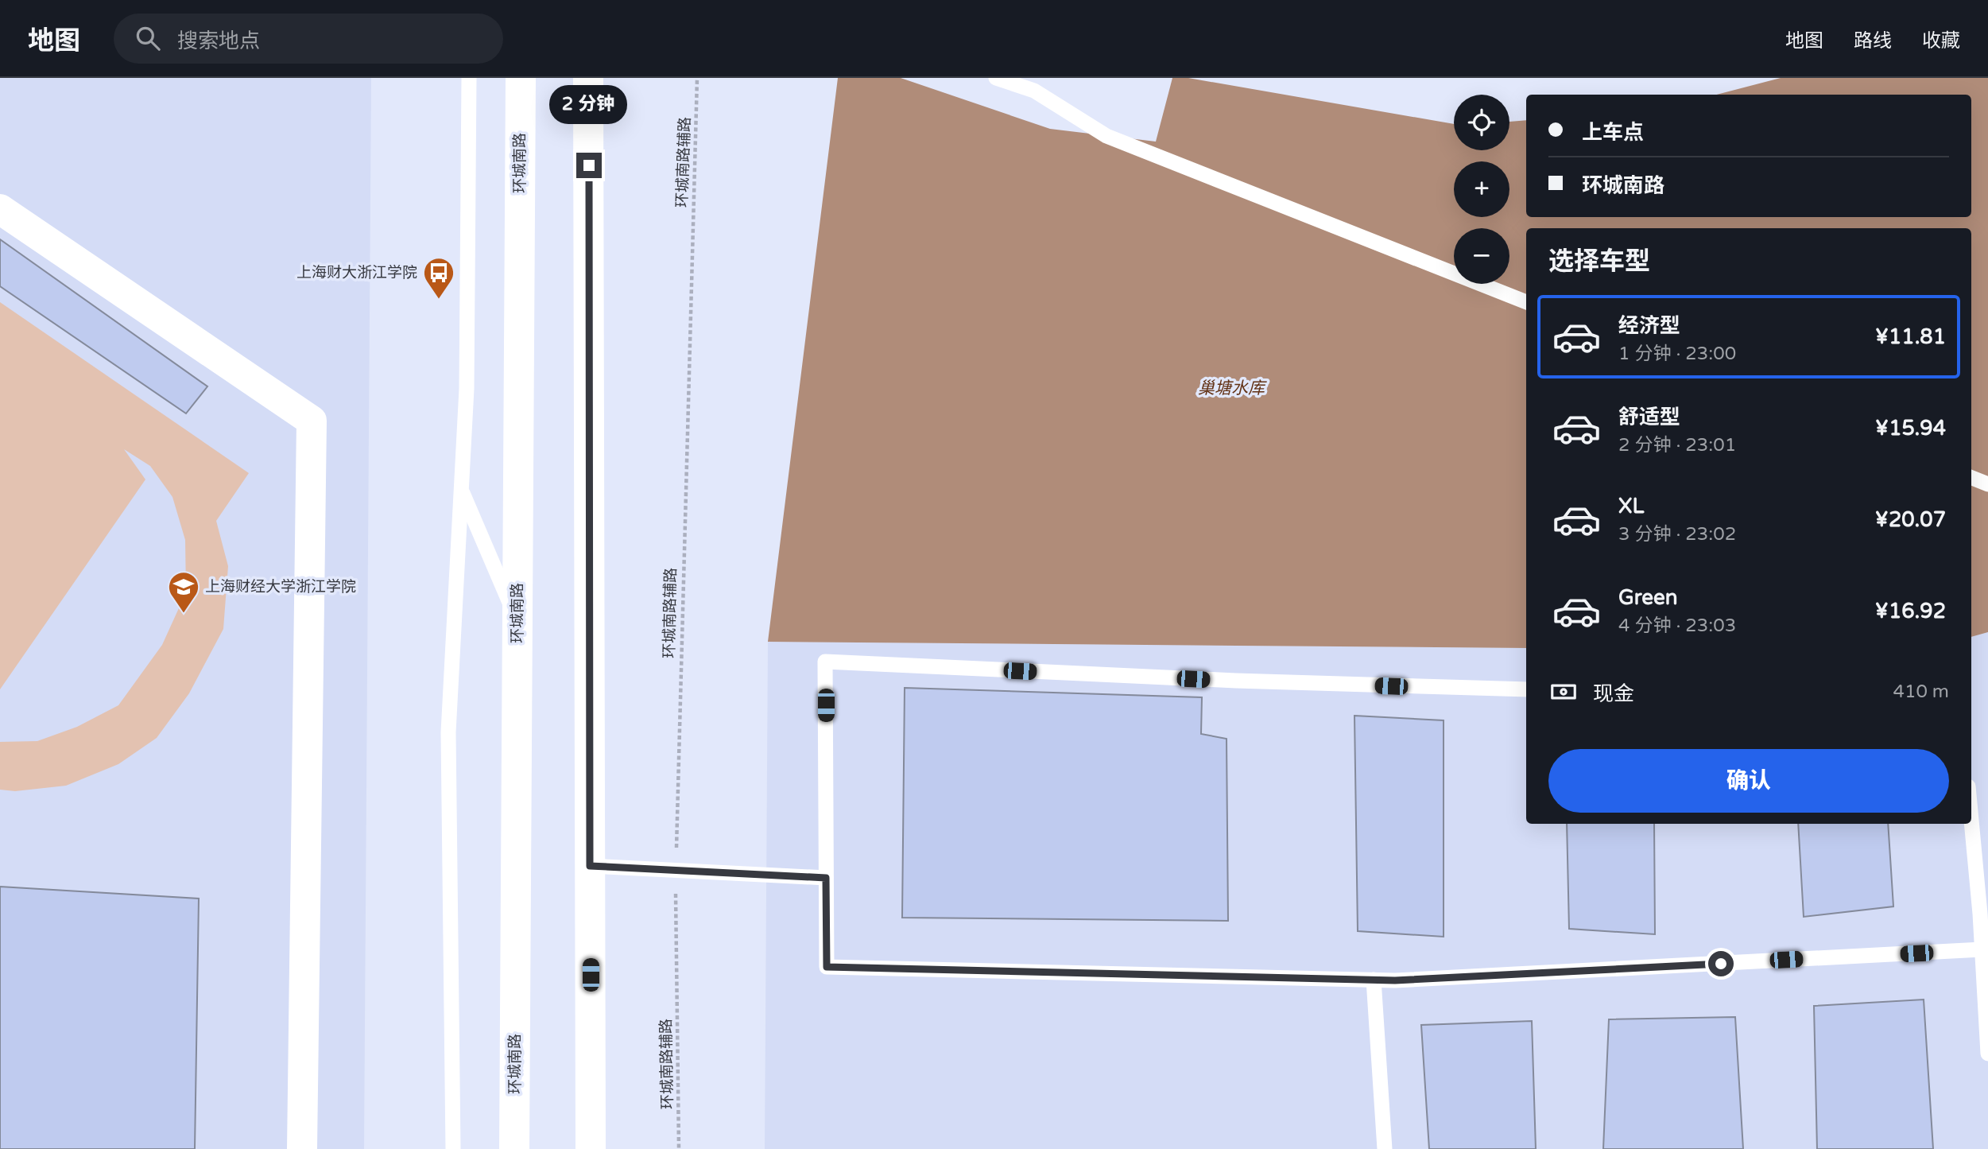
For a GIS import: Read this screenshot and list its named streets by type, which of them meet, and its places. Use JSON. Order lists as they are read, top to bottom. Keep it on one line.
{"streets":{"main road":["环城南路"],"path":["环城南路辅路"]},"water":["巢塘水库"],"places":{"bus stop":["上海财大浙江学院"],"school or university":["上海财经大学浙江学院"]},"page":{"header":"地图","search":"搜索地点","nav":["地图","路线","收藏"],"bubble":"2 分钟","map_buttons":["+","−"],"banner":["上车点","环城南路"],"heading":"选择车型","list":[{"name":"经济型","note":"1 分钟 · 23:00","value":"¥11.81"},{"name":"舒适型","note":"2 分钟 · 23:01","value":"¥15.94"},{"name":"XL","note":"3 分钟 · 23:02","value":"¥20.07"},{"name":"Green","note":"4 分钟 · 23:03","value":"¥16.92"}],"pay":["现金","410 m"],"buttons":"确认"}}
